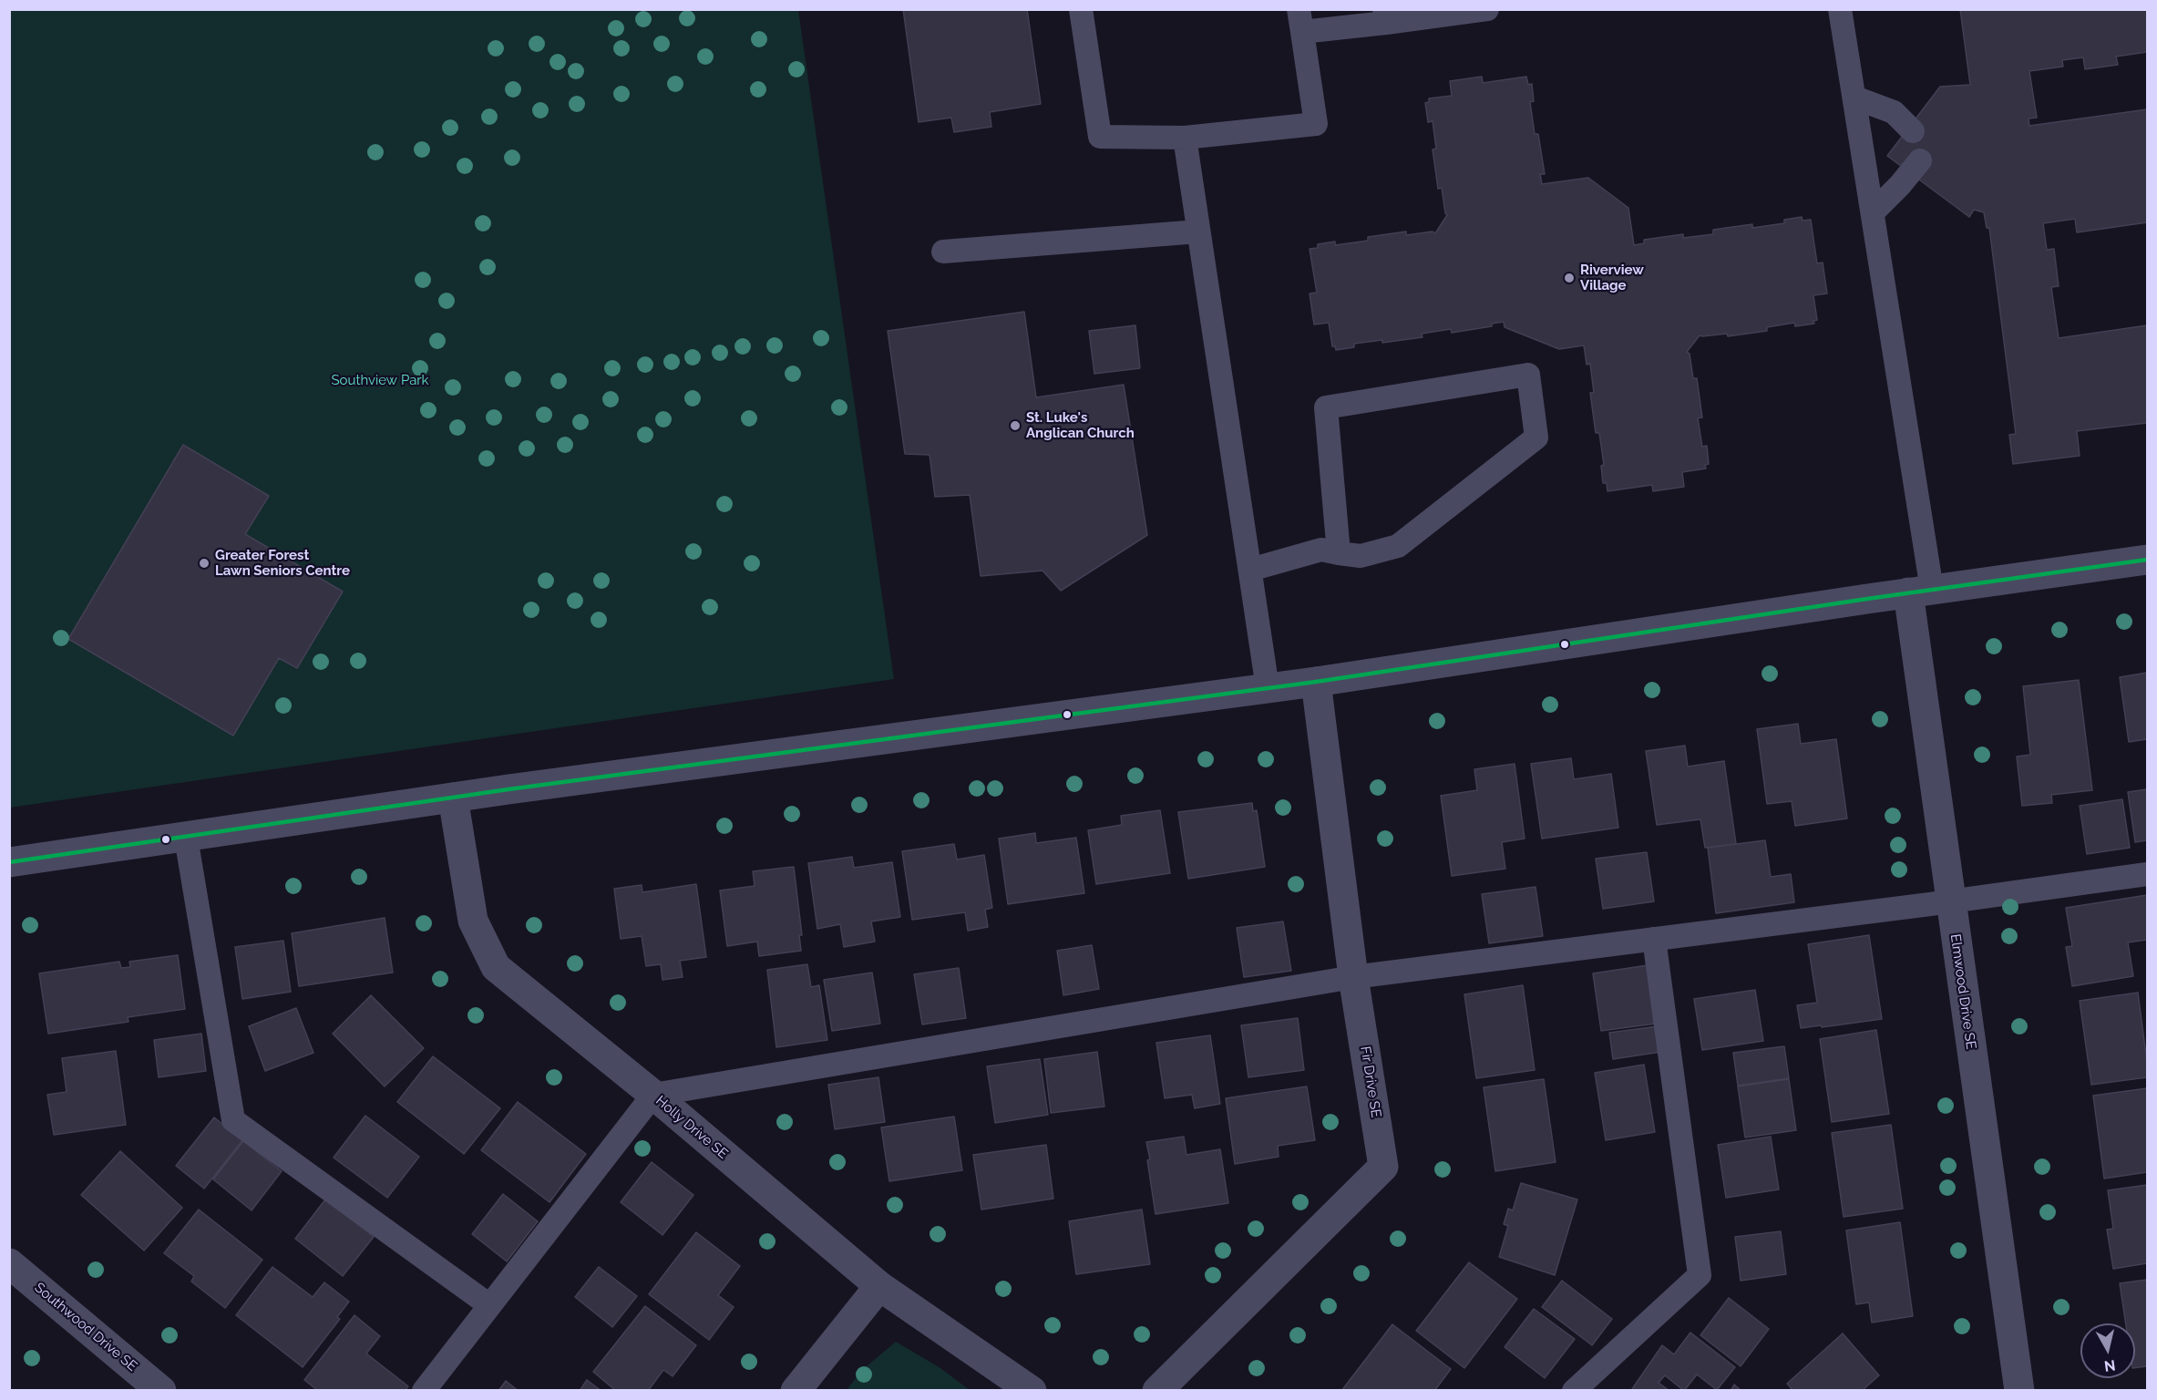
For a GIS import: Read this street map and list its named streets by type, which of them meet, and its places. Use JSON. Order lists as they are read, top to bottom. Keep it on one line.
{"streets":{"street":["Elmwood Drive SE","Fir Drive SE","Holly Drive SE","Southwood Drive SE"]},"parks":["Southview Park"],"places":["Riverview Village","St. Luke's Anglican Church","Greater Forest Lawn Seniors Centre"],"north":"bottom"}
